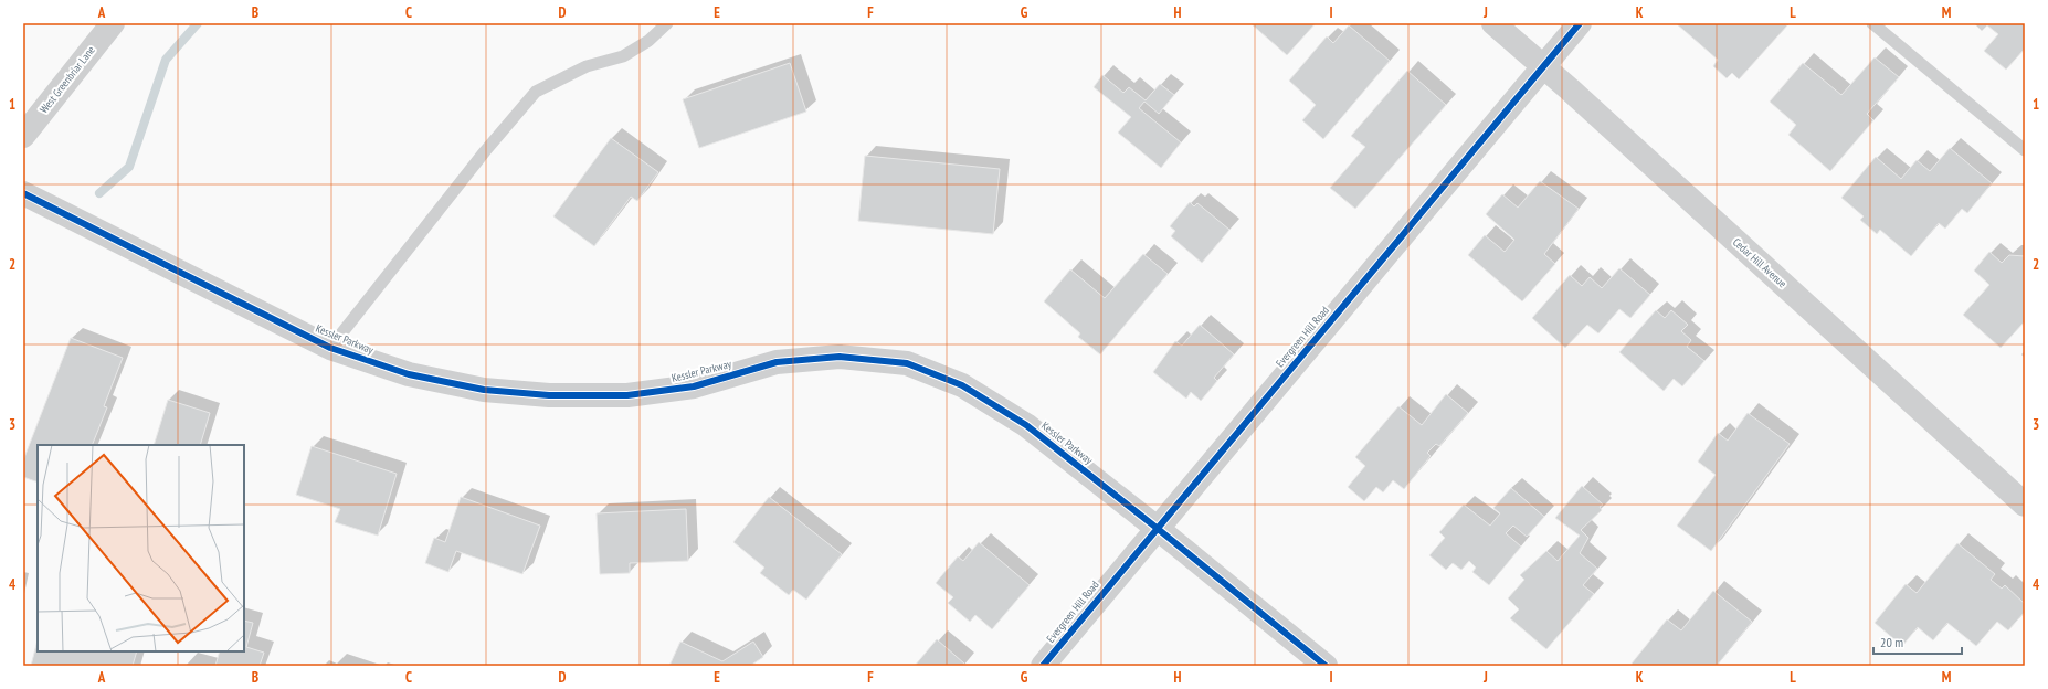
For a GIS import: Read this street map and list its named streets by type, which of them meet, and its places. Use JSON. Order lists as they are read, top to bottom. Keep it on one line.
{"streets":{"street":["West Greenbriar Lane","Cedar Hill Avenue","Evergreen Hill Road","Kessler Parkway"]},"crossings":[["Cedar Hill Avenue","Evergreen Hill Road"],["Evergreen Hill Road","Kessler Parkway"]],"scale_bar":"20 m","grid":{"columns":["A","B","C","D","E","F","G","H","I","J","K","L","M"],"rows":["1","2","3","4"]}}
